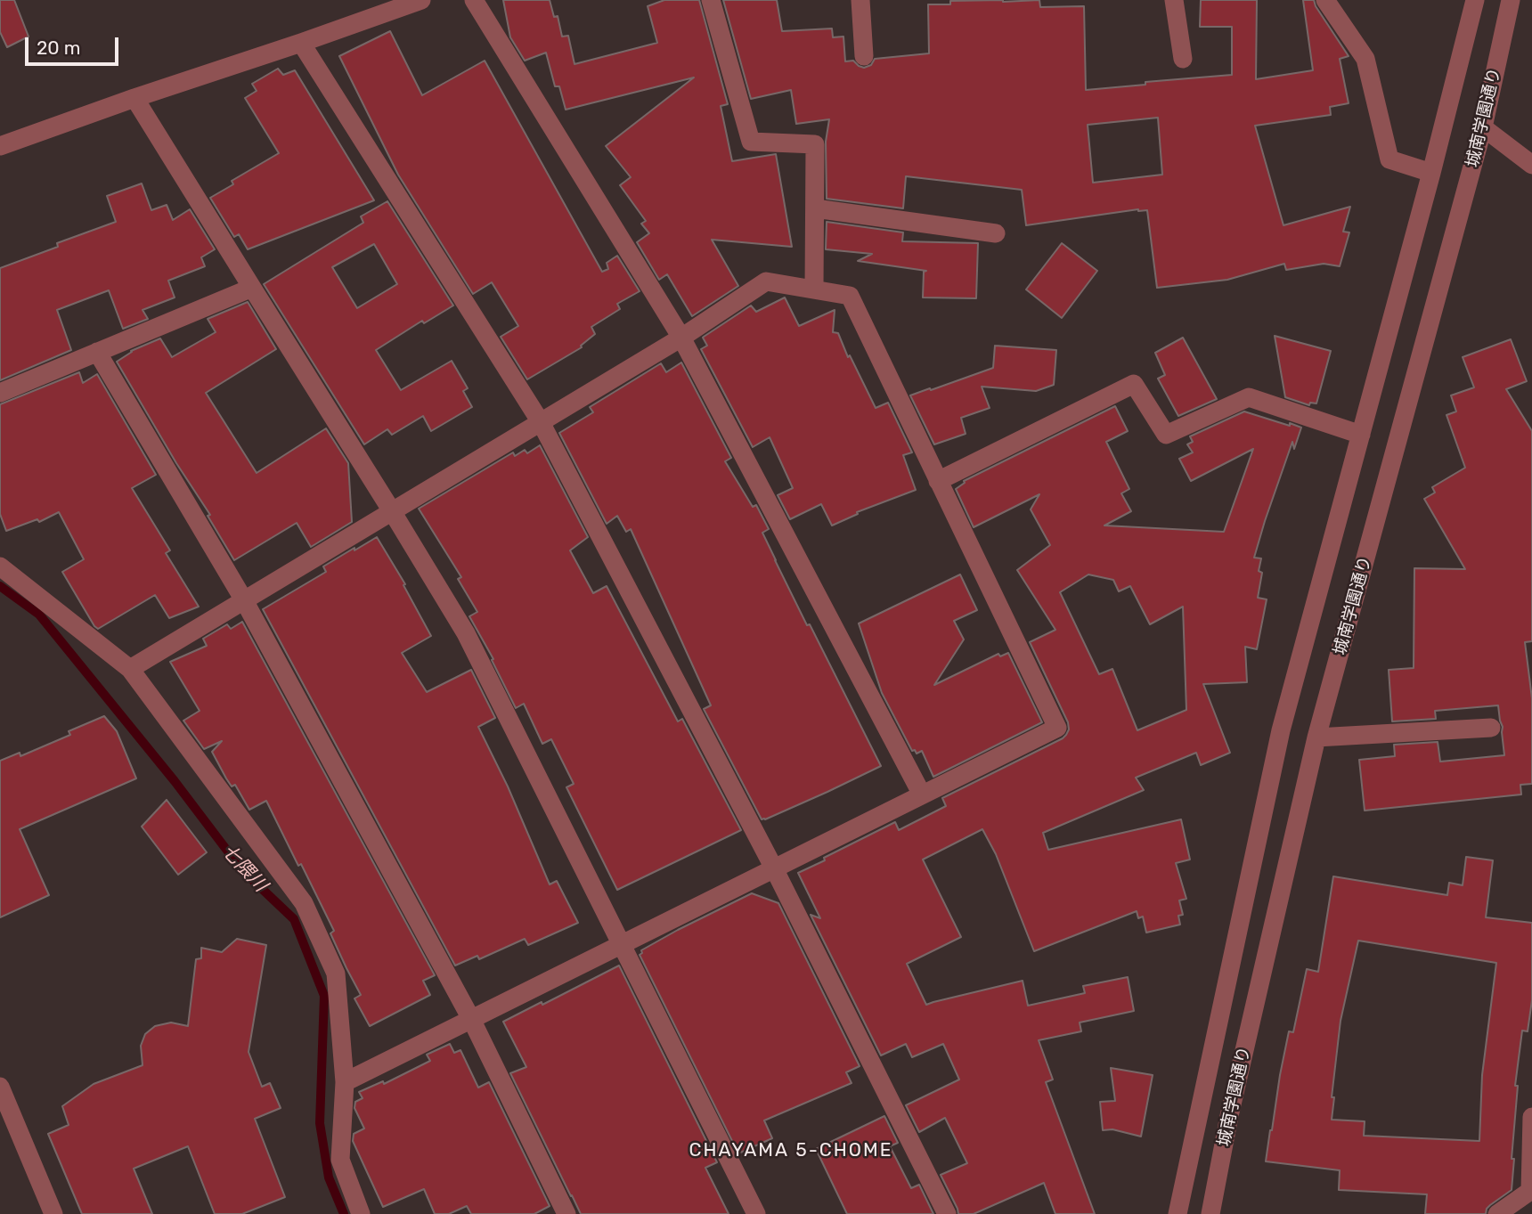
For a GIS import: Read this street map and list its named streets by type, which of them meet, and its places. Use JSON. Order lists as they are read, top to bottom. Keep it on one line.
{"streets":{"street":["城南学園通り"]},"districts":["CHAYAMA 5-CHOME"],"water":["七隈川"],"scale_bar":"20 m"}
